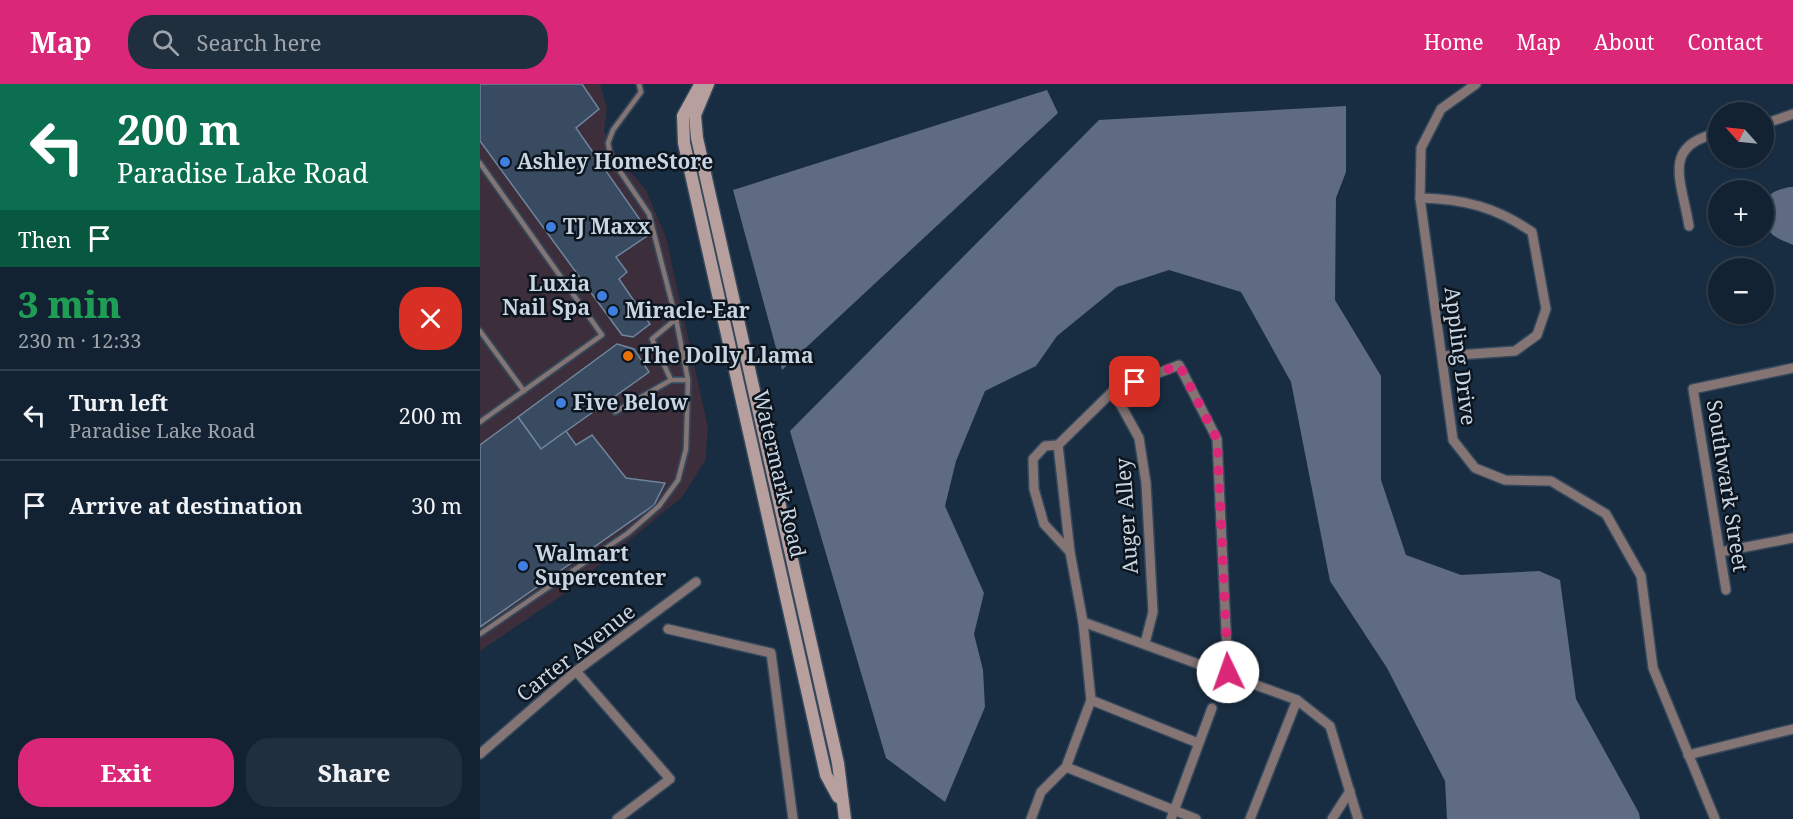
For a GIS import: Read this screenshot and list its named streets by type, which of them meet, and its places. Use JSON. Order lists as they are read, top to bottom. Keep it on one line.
{"streets":{"street":["Appling Drive","Watermark Road","Southwark Street","Auger Alley","Carter Avenue"]},"places":["Ashley HomeStore","TJ Maxx","Luxia Nail Spa","Miracle-Ear","The Dolly Llama","Five Below","Walmart Supercenter"],"north":"top left","page":{"header":"Map","search":"Search here","nav":["Home","Map","About","Contact"],"turn":["200 m","Paradise Lake Road"],"map_buttons":["+","−"],"then":"Then","heading":["3 min","230 m · 12:33"],"list":[{"name":"Turn left","note":"Paradise Lake Road","value":"200 m"},{"name":"Arrive at destination","value":"30 m"}],"buttons":["Exit","Share"]}}
